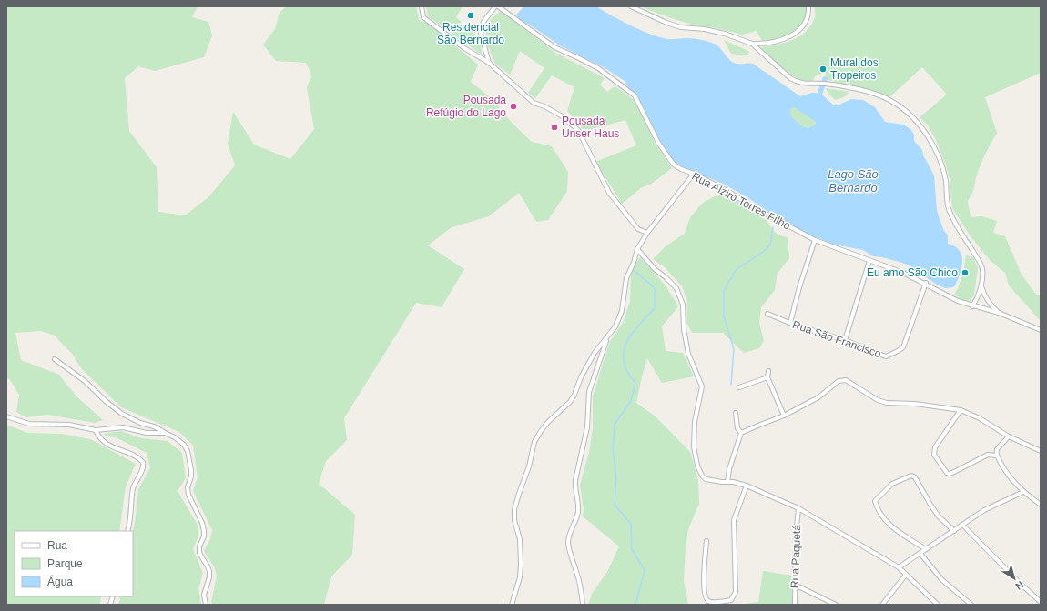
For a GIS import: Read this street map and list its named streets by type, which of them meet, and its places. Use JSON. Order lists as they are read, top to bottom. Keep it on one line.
{"streets":{"street":["Rua Alziro Torres Filho","Rua São Francisco","Rua Paquetá"]},"crossings":[["Rua Alziro Torres Filho","Rua São Francisco"]],"water":["Lago São Bernardo"],"places":["Residencial São Bernardo","Mural dos Tropeiros","Pousada Refúgio do Lago","Pousada Unser Haus","Eu amo São Chico"],"legend":["Rua","Parque","Água"],"north":"bottom right"}
